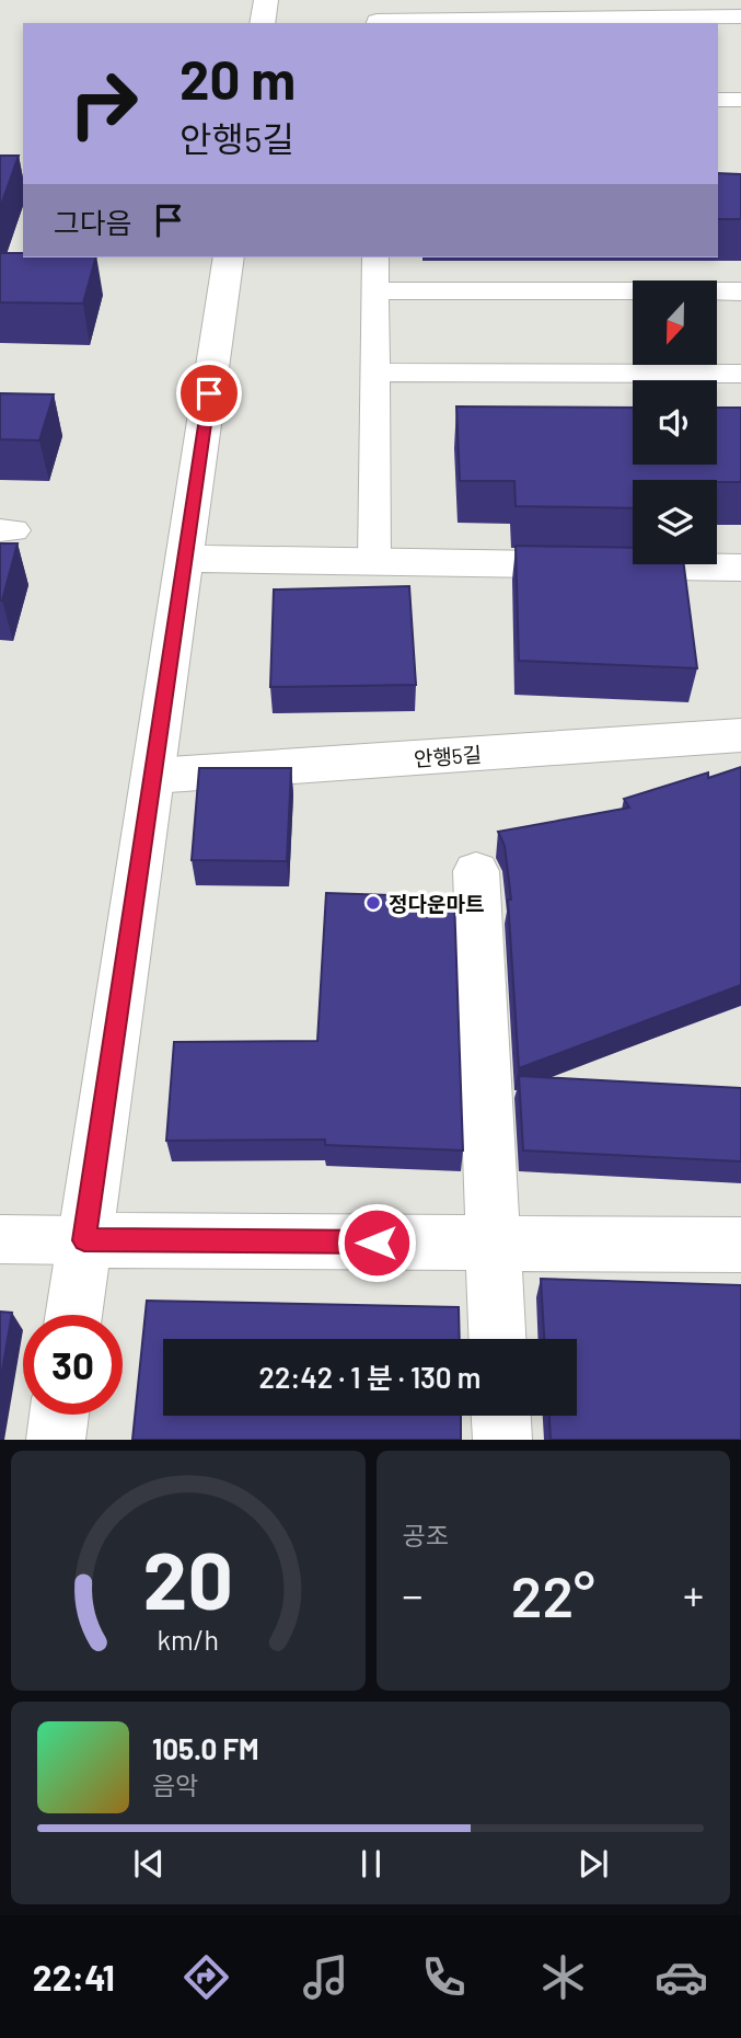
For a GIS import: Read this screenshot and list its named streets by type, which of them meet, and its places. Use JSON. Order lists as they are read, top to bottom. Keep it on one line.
{"streets":{"street":["안행5길"]},"places":["정다운마트"],"north":"bottom","page":{"turn":["20 m","안행5길"],"then":"그다음","limit":"30","trip":"22:42 · 1 분 · 130 m","tile":"공조","heat":["−","22°","+"],"song":["105.0 FM","음악"],"tabs":"22:41","gauge":["20","km/h"]}}
